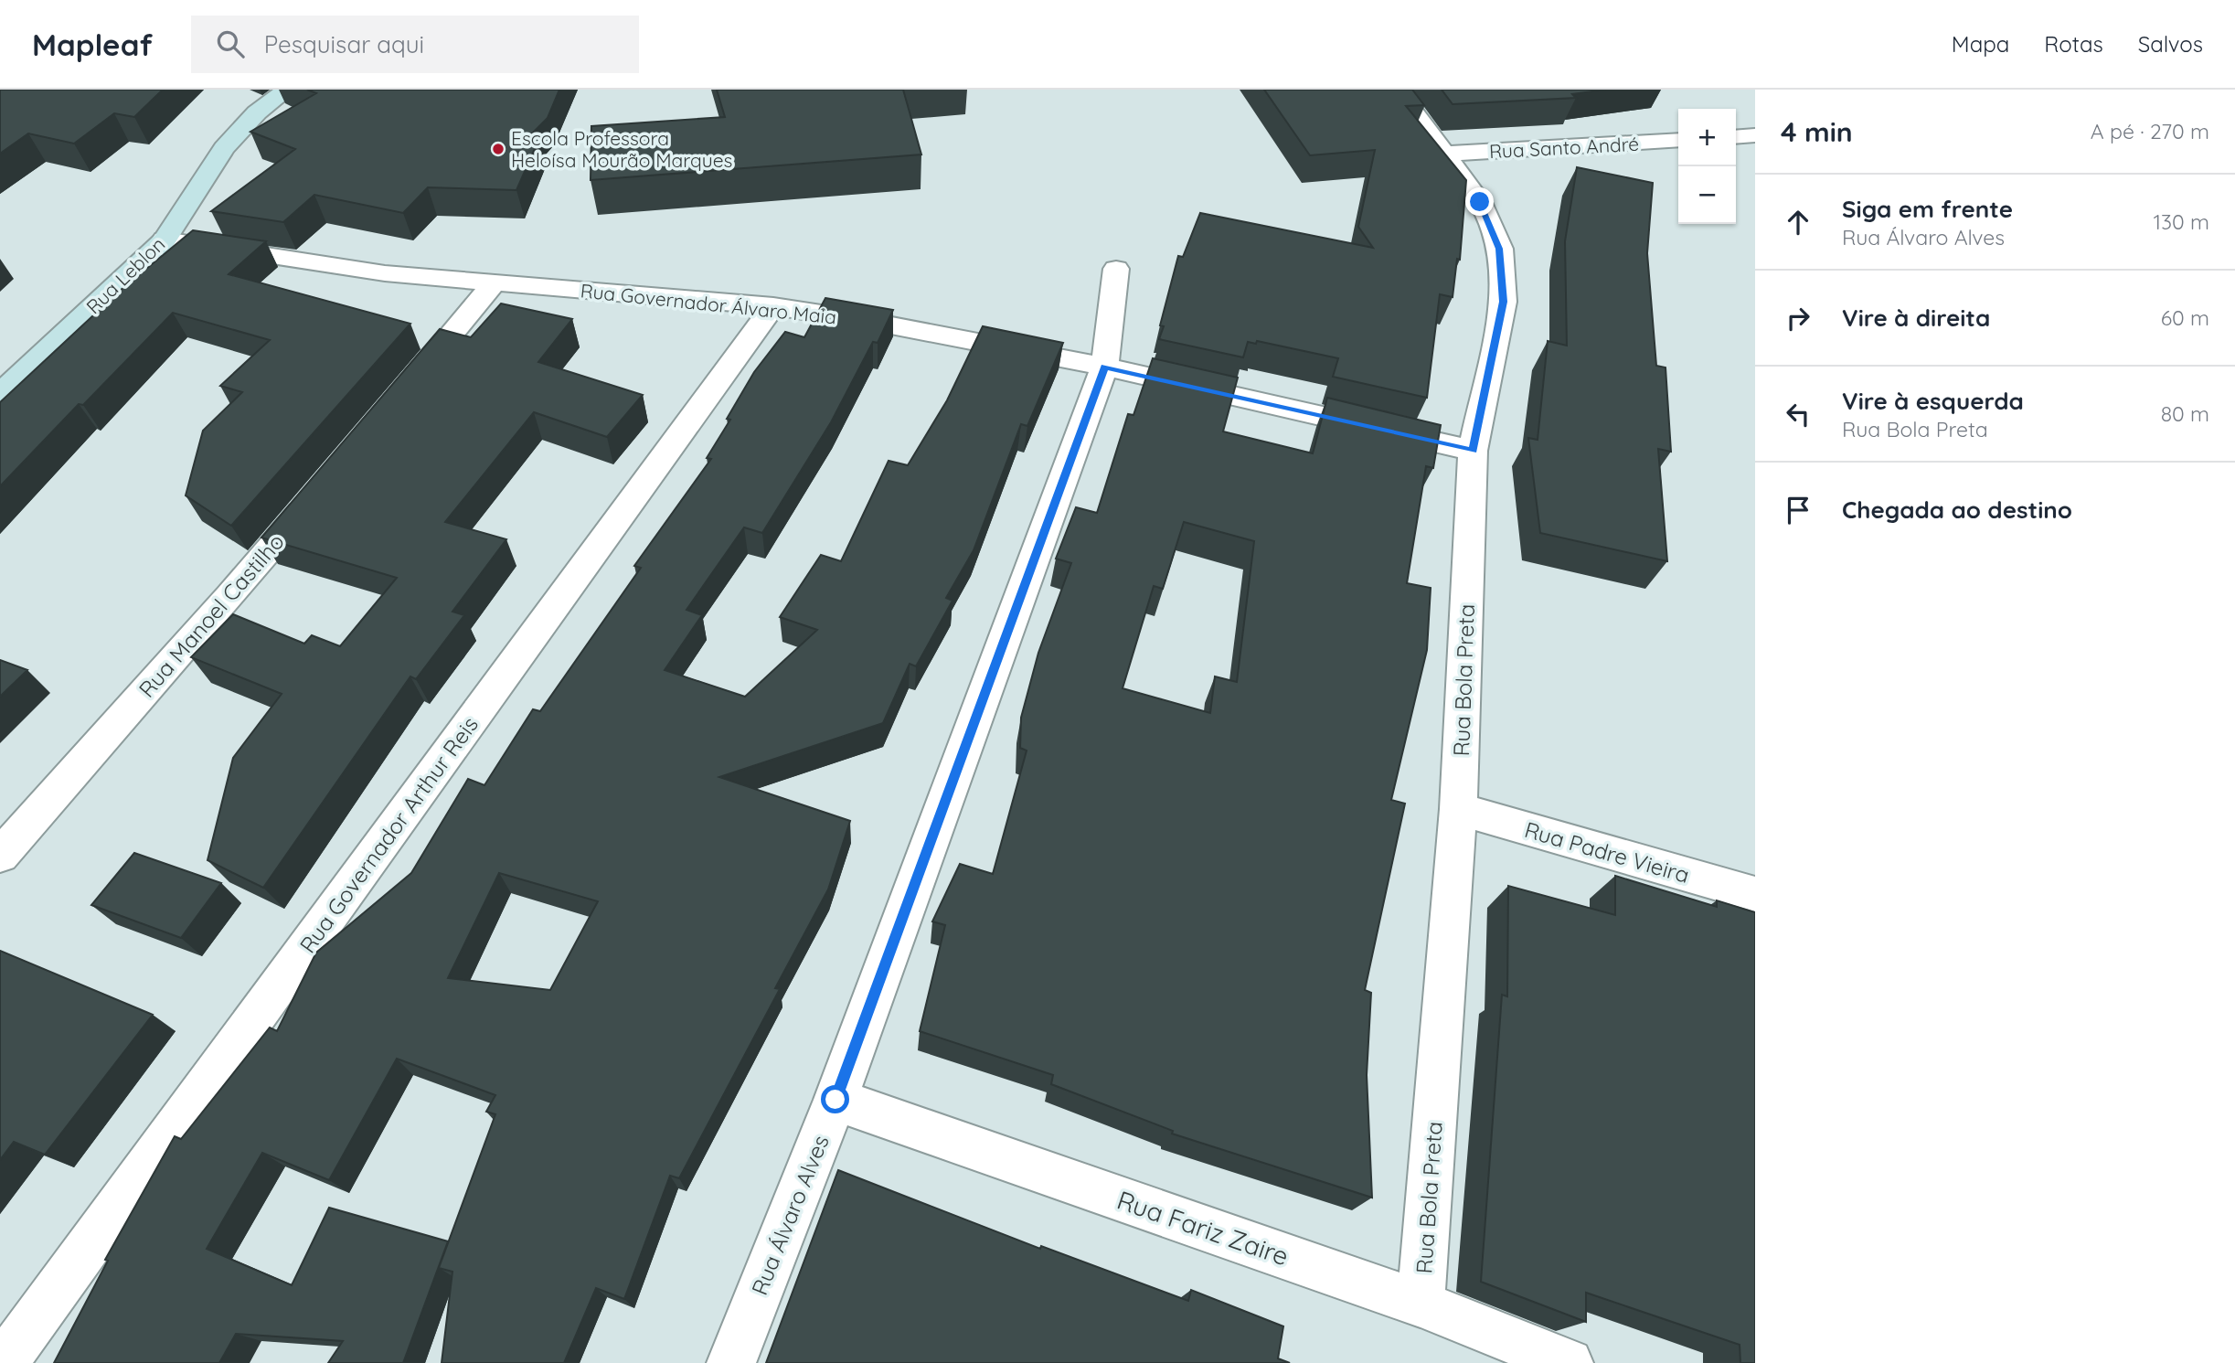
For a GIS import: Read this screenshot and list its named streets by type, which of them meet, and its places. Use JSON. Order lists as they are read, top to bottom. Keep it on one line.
{"streets":{"street":["Rua Santo André","Rua Leblon","Rua Governador Álvaro Maia","Rua Manoel Castilho","Rua Bola Preta","Rua Governador Arthur Reis","Rua Padre Vieira","Rua Álvaro Alves","Rua Fariz Zaire"]},"crossings":[["Rua Santo André","Rua Bola Preta"],["Rua Leblon","Rua Governador Álvaro Maia"],["Rua Governador Álvaro Maia","Rua Bola Preta"],["Rua Governador Álvaro Maia","Rua Governador Arthur Reis"],["Rua Governador Álvaro Maia","Rua Álvaro Alves"],["Rua Bola Preta","Rua Padre Vieira"],["Rua Bola Preta","Rua Fariz Zaire"],["Rua Álvaro Alves","Rua Fariz Zaire"]],"places":["Escola Professora Heloísa Mourão Marques"],"page":{"header":"Mapleaf","search":"Pesquisar aqui","nav":["Mapa","Rotas","Salvos"],"heading":["4 min","A pé · 270 m"],"map_buttons":["+","−"],"list":[["Siga em frente","Rua Álvaro Alves","130 m"],["Vire à direita","60 m"],["Vire à esquerda","Rua Bola Preta","80 m"],"Chegada ao destino"]}}
